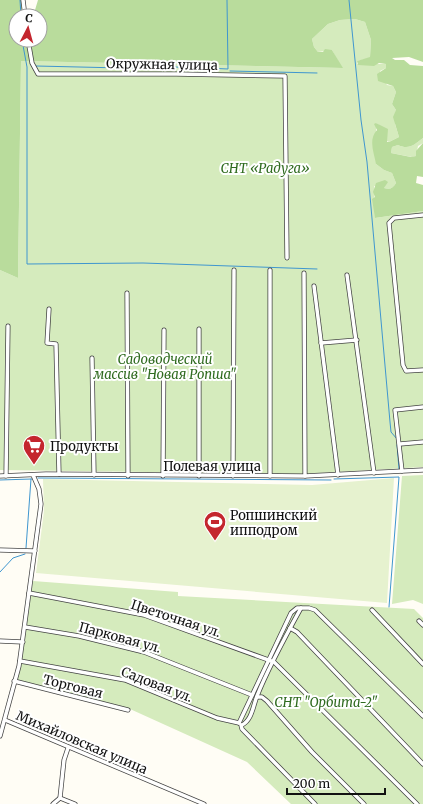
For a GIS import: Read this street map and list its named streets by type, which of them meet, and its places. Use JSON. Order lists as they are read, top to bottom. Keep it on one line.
{"streets":{"street":["Окружная улица","Полевая улица","Цветочная ул.","Парковая ул.","Садовая ул.","Торговая","Михайловская улица"]},"crossings":[["Полевая улица","Михайловская улица"],["Цветочная ул.","Михайловская улица"],["Парковая ул.","Михайловская улица"],["Садовая ул.","Михайловская улица"],["Торговая","Михайловская улица"]],"parks":["СНТ «Радуга»","Садоводческий массив \"Новая Ропша\"","СНТ \"Орбита-2\""],"places":{"supermarket":["Продукты"],"sports":["Ропшинский ипподром"]},"scale_bar":"200 m","north":"top"}
